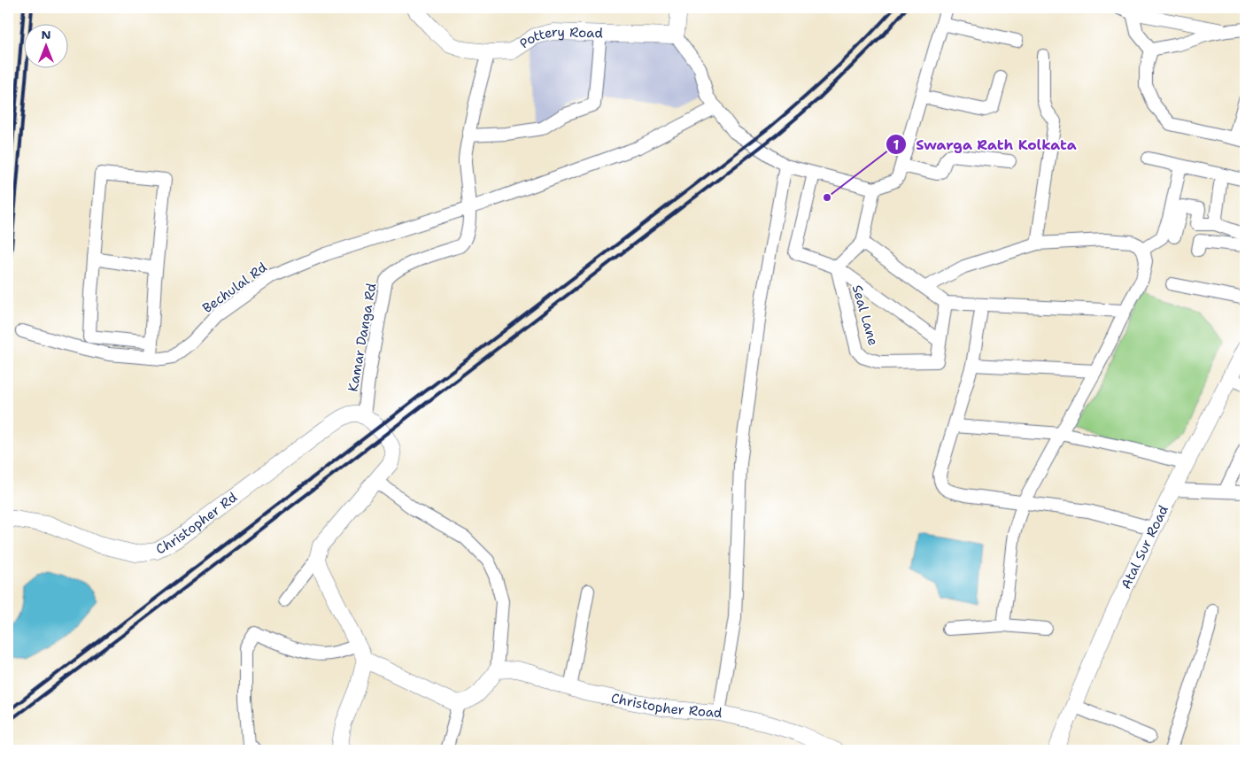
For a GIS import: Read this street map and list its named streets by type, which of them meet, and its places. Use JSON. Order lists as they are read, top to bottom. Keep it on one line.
{"streets":{"street":["Pottery Road","Bechulal Rd","Seal Lane","Kamar Danga Rd","Christopher Rd","Atal Sur Road","Christopher Road"]},"crossings":[["Pottery Road","Kamar Danga Rd"],["Bechulal Rd","Kamar Danga Rd"],["Kamar Danga Rd","Christopher Rd"]],"places":["Swarga Rath Kolkata"],"north":"top"}
